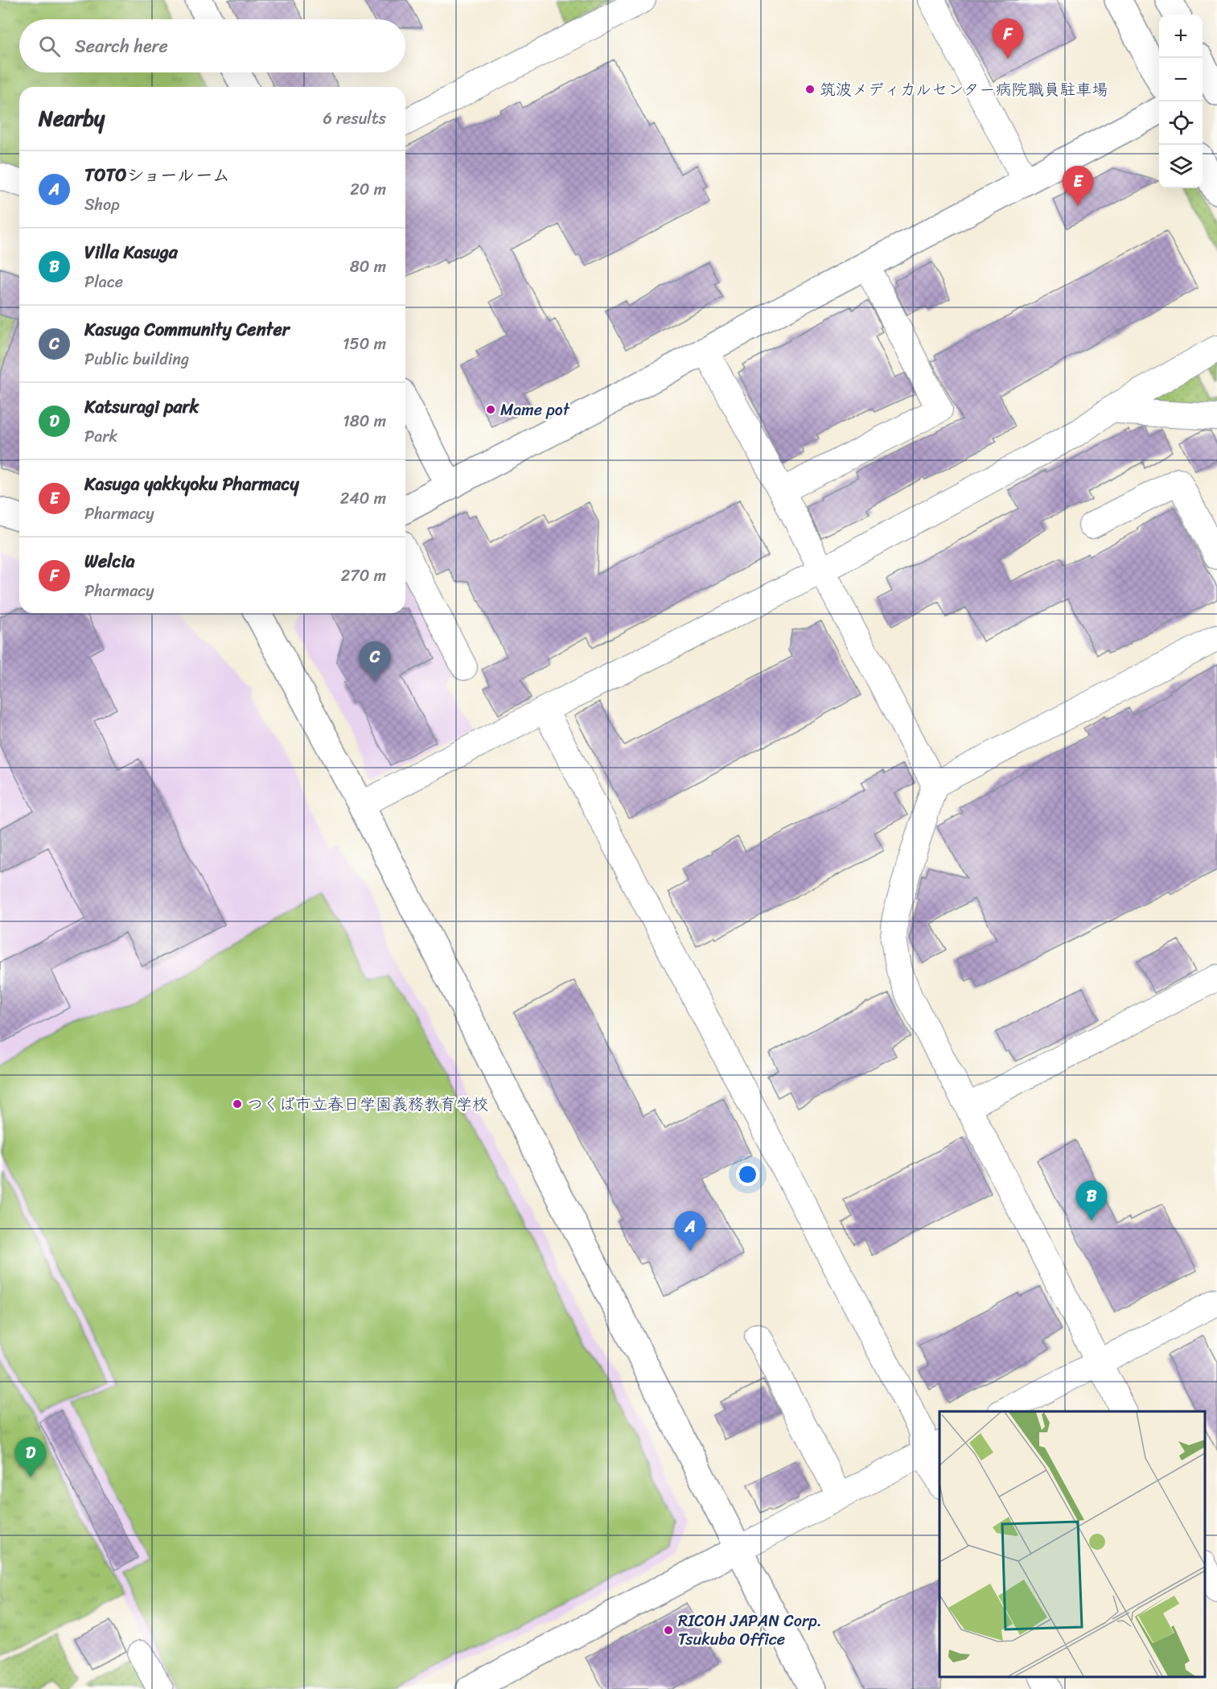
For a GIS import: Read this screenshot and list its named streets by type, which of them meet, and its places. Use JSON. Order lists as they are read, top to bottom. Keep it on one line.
{"places":["筑波メディカルセンター病院職員駐車場","Mame pot","つくば市立春日学園義務教育学校","RICOH JAPAN Corp. Tsukuba Office"],"page":{"map_buttons":["+","−"],"pins":["F","E","C","B","A","D"],"search":"Search here","heading":["Nearby","6 results"],"list":[{"mark":"A","name":"TOTOショールーム","note":"Shop","value":"20 m"},{"mark":"B","name":"Villa Kasuga","note":"Place","value":"80 m"},{"mark":"C","name":"Kasuga Community Center","note":"Public building","value":"150 m"},{"mark":"D","name":"Katsuragi park","note":"Park","value":"180 m"},{"mark":"E","name":"Kasuga yakkyoku Pharmacy","note":"Pharmacy","value":"240 m"},{"mark":"F","name":"Welcia","note":"Pharmacy","value":"270 m"}]}}
